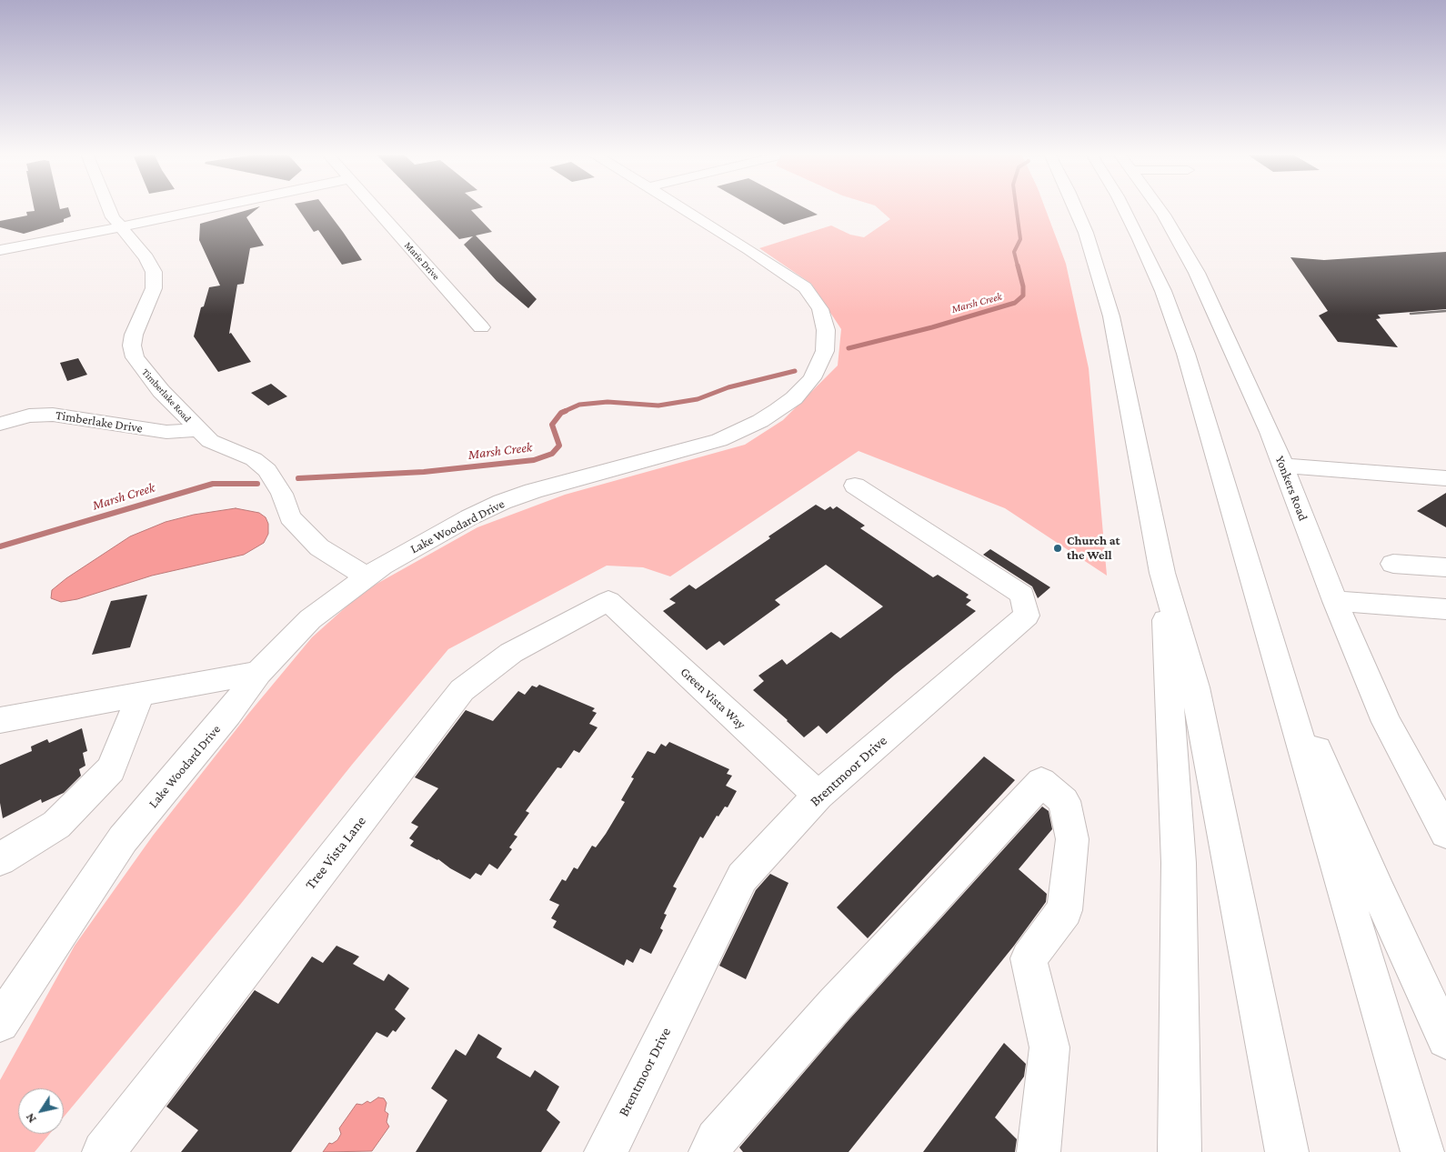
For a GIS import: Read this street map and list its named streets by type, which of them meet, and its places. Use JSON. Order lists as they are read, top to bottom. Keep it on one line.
{"streets":{"main road":["Marie Drive","Timberlake Road","Timberlake Drive","Yonkers Road","Lake Woodard Drive","Green Vista Way","Brentmoor Drive","Tree Vista Lane"]},"crossings":[["Timberlake Road","Timberlake Drive"],["Timberlake Road","Lake Woodard Drive"],["Green Vista Way","Brentmoor Drive"],["Green Vista Way","Tree Vista Lane"]],"water":["Marsh Creek"],"places":["Church at the Well"],"north":"bottom left"}
